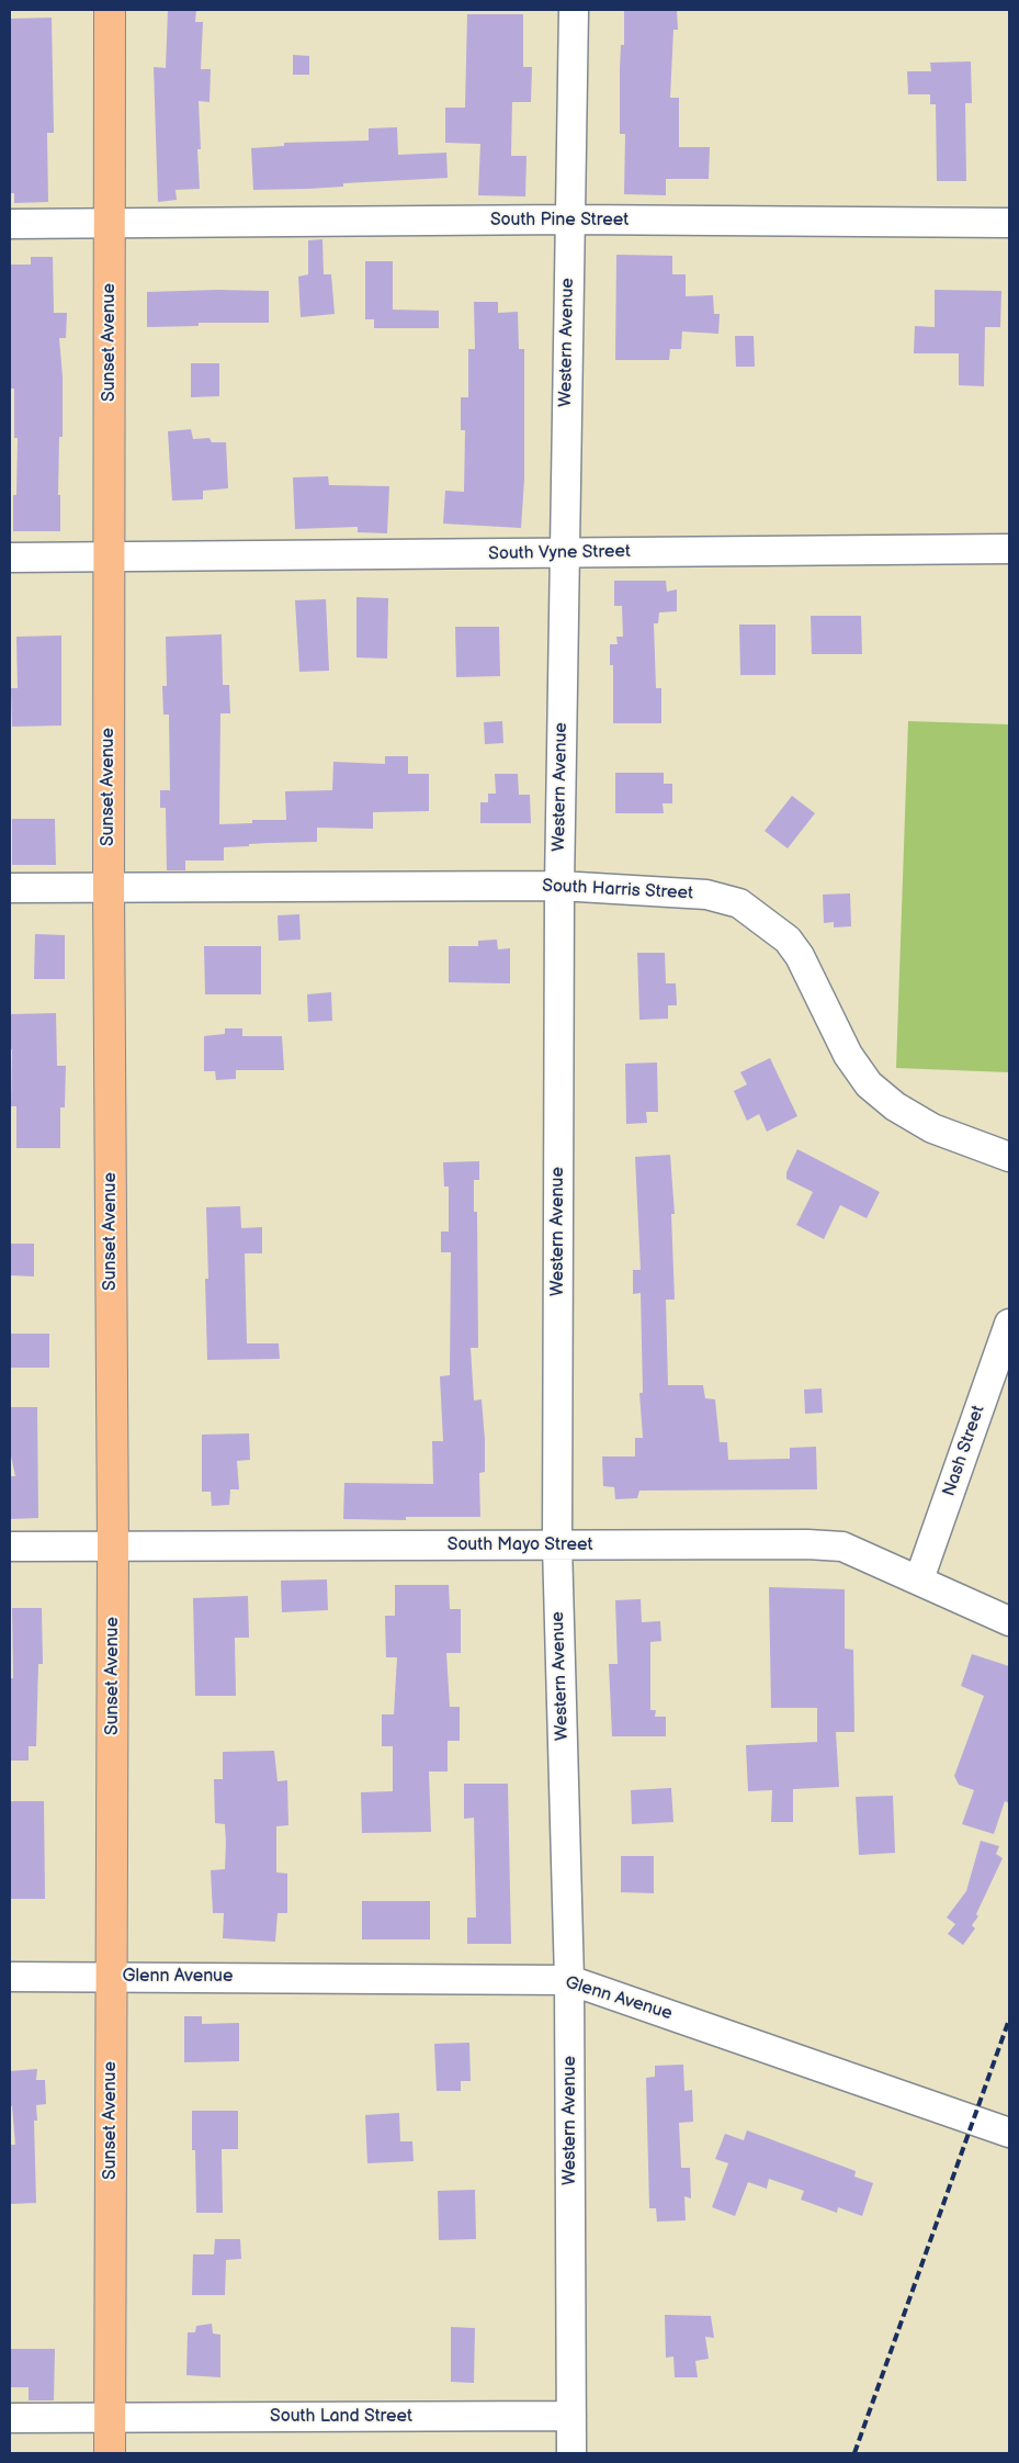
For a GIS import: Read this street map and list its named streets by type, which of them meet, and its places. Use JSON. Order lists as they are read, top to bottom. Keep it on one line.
{"streets":{"main road":["Sunset Avenue"],"street":["South Pine Street","Western Avenue","South Vyne Street","South Harris Street","Nash Street","South Mayo Street","Glenn Avenue","South Land Street"]},"crossings":[["South Pine Street","Sunset Avenue"],["South Pine Street","Western Avenue"],["Sunset Avenue","South Vyne Street"],["Sunset Avenue","South Harris Street"],["Sunset Avenue","South Mayo Street"],["Sunset Avenue","Glenn Avenue"],["Sunset Avenue","South Land Street"],["Western Avenue","South Vyne Street"],["Western Avenue","South Harris Street"],["Western Avenue","South Mayo Street"],["Western Avenue","Glenn Avenue"],["Western Avenue","South Land Street"],["Nash Street","South Mayo Street"]]}
